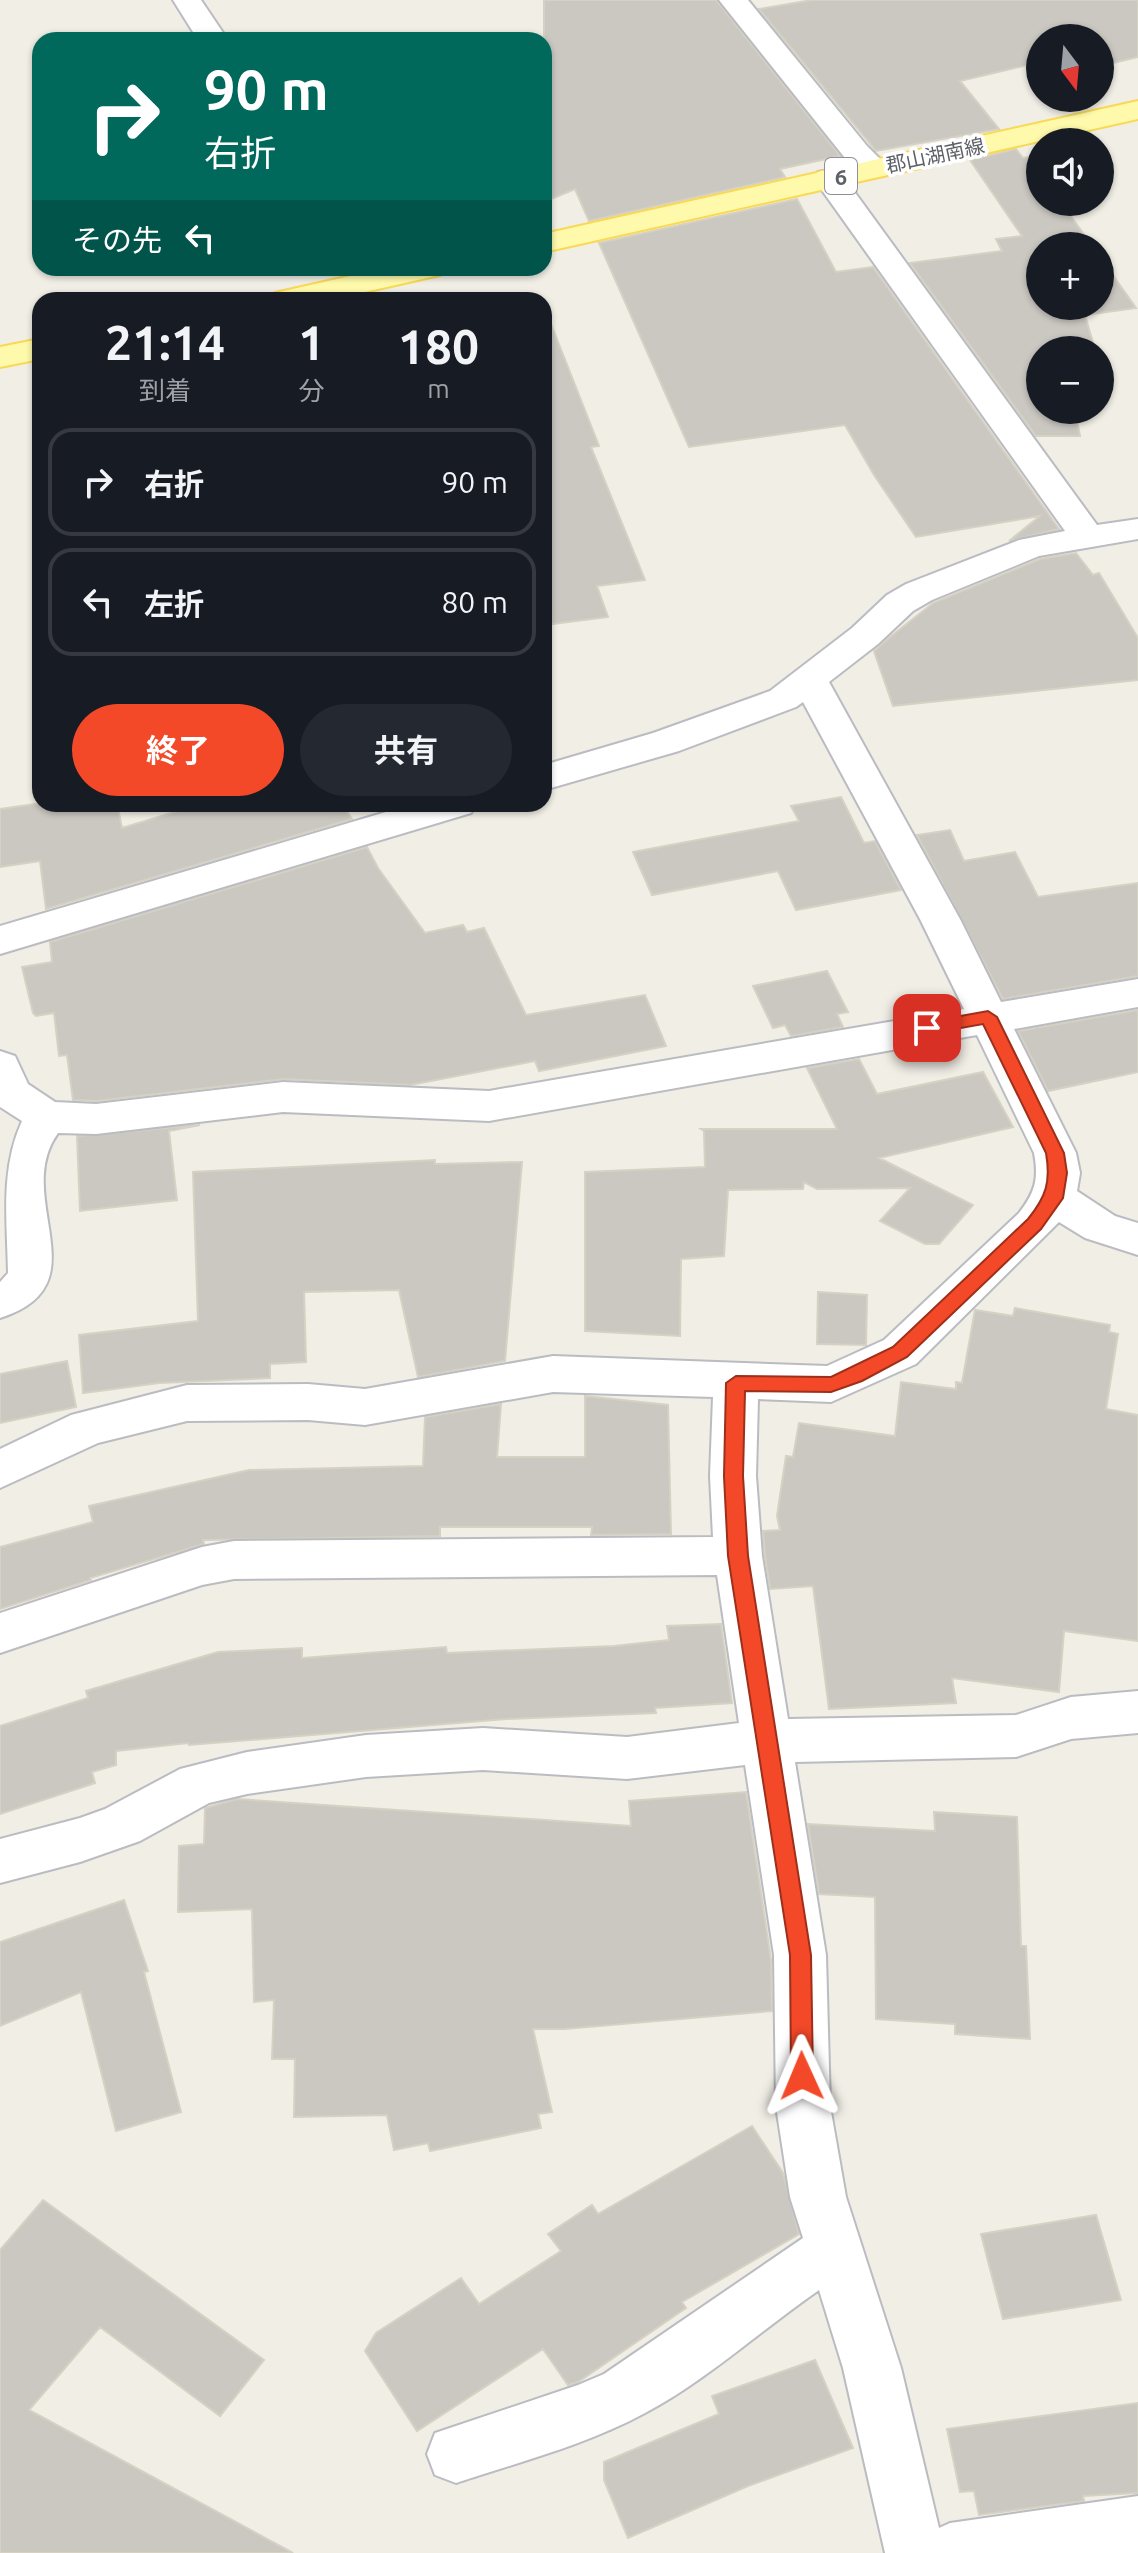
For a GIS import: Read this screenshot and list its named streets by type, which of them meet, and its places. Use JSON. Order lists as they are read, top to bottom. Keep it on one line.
{"streets":{"main road":["郡山湖南線","6"]},"north":"bottom","page":{"map_buttons":["+","−"],"turn":["90 m","右折"],"then":"その先","eta":["21:14","到着","1","分","180","m"],"list":[{"name":"右折","value":"90 m"},{"name":"左折","value":"80 m"}],"buttons":["終了","共有"]}}
